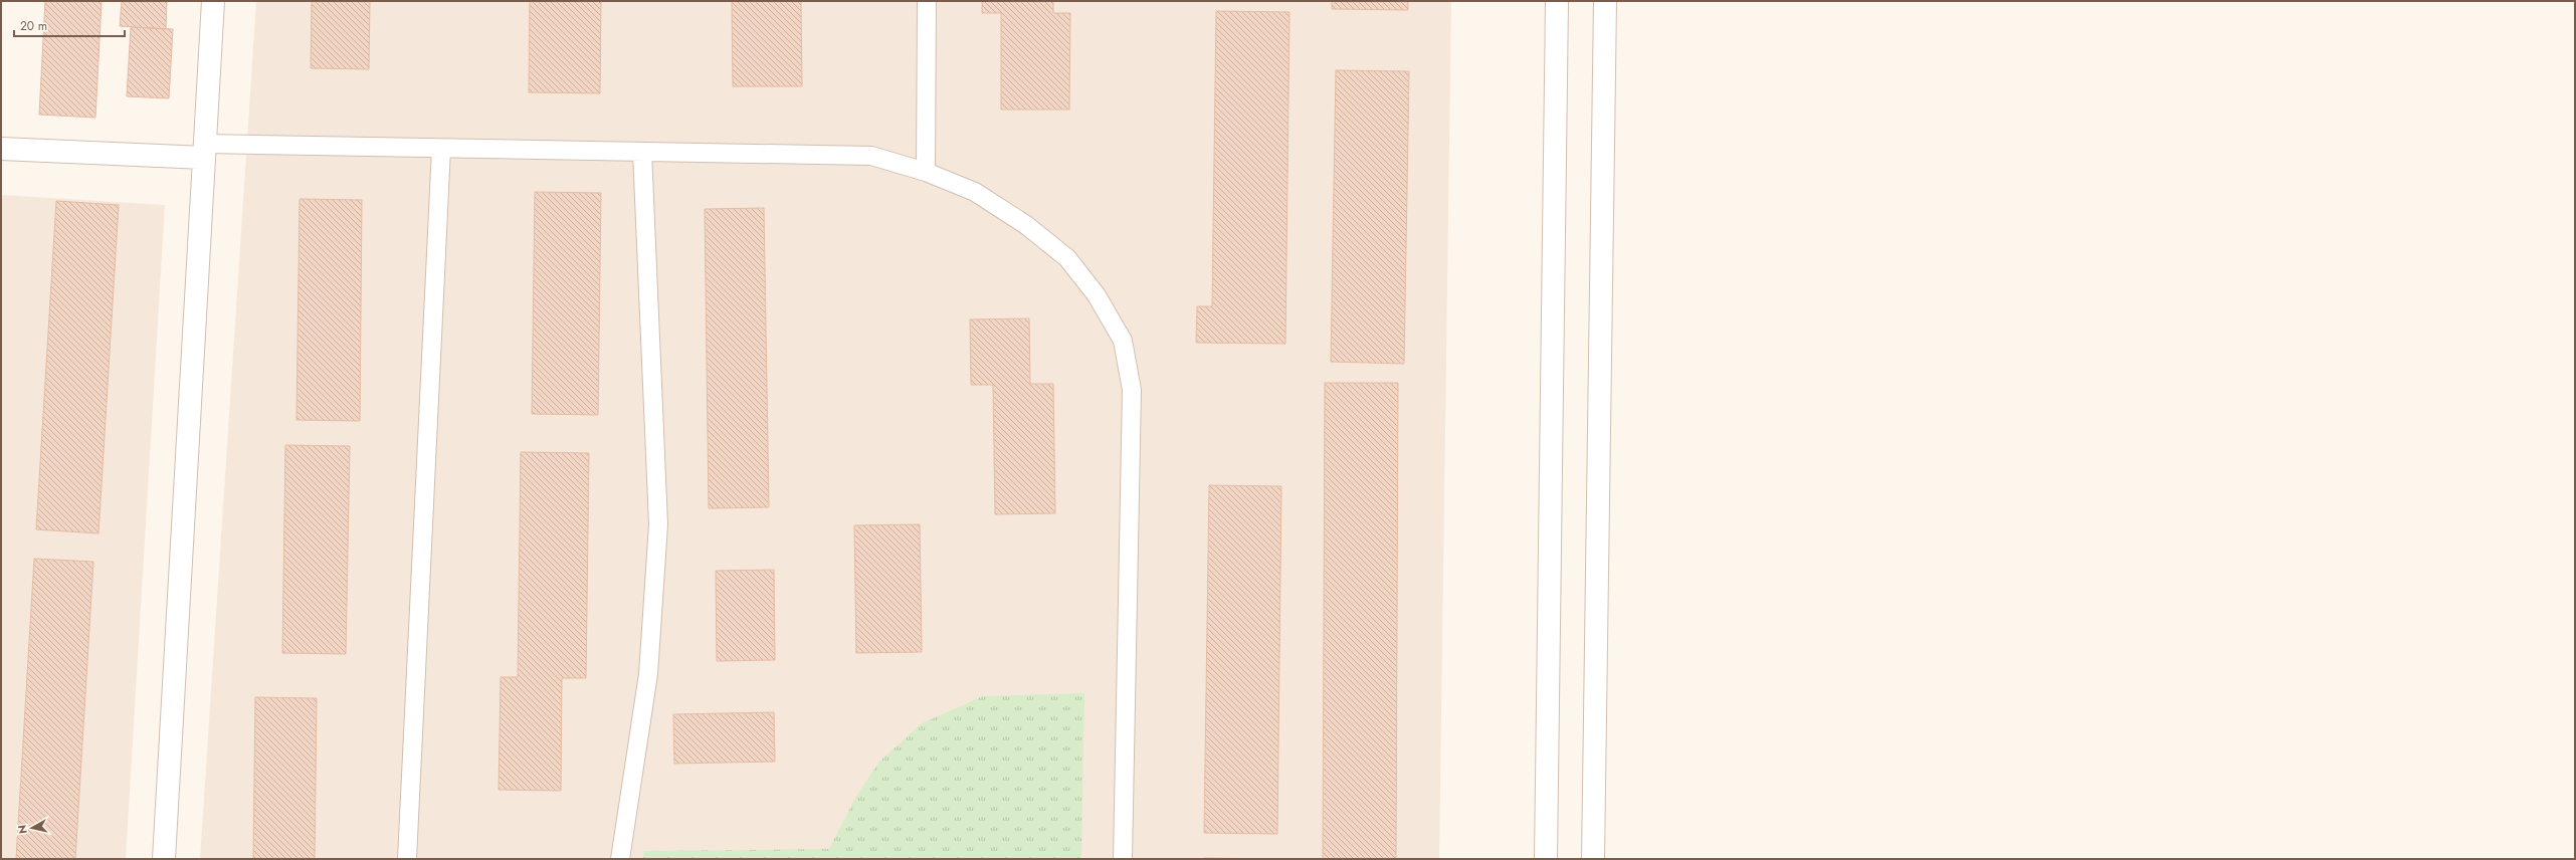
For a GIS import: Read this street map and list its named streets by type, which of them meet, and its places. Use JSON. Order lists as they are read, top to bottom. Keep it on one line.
{"scale_bar":"20 m","north":"left"}
